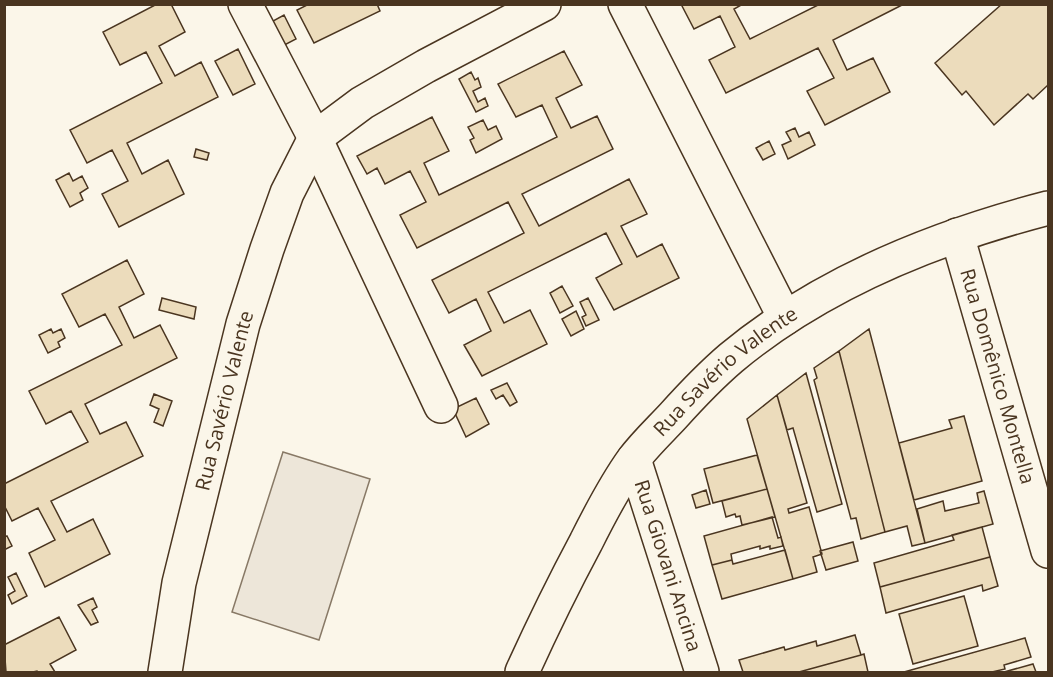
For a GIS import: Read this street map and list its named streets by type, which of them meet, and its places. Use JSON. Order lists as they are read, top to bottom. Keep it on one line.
{"streets":{"street":["Rua Savério Valente","Rua Domênico Montella","Rua Giovani Ancina"]},"crossings":[["Rua Savério Valente","Rua Domênico Montella"],["Rua Savério Valente","Rua Giovani Ancina"]]}
